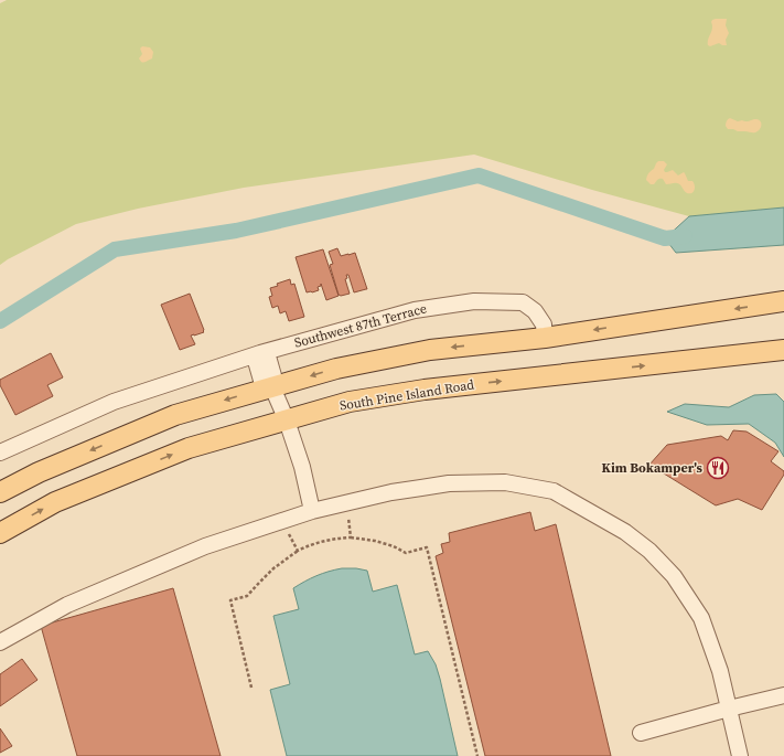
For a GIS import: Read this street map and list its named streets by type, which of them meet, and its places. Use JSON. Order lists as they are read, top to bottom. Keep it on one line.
{"streets":{"main road":["South Pine Island Road"],"street":["Southwest 87th Terrace"]},"places":{"restaurant":["Kim Bokamper's"]}}
